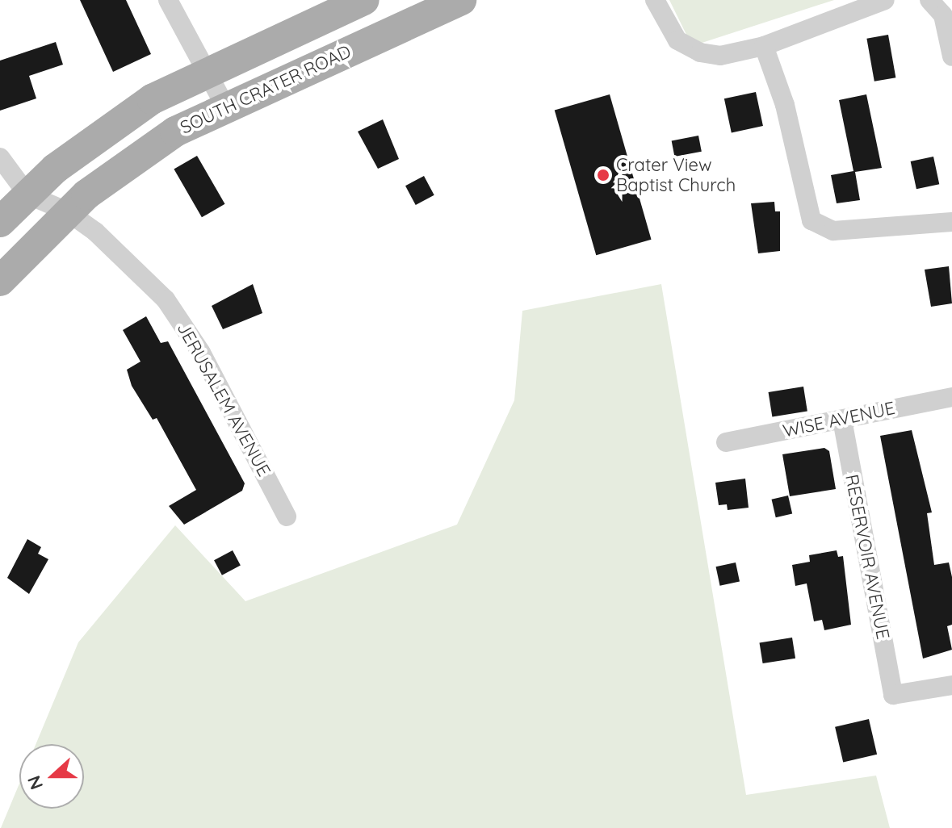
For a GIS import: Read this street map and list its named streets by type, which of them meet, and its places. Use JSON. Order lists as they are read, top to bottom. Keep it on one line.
{"streets":{"main road":["SOUTH CRATER ROAD"],"street":["JERUSALEM AVENUE","WISE AVENUE","RESERVOIR AVENUE"]},"crossings":[["SOUTH CRATER ROAD","JERUSALEM AVENUE"],["WISE AVENUE","RESERVOIR AVENUE"]],"places":["Crater View Baptist Church"],"north":"left"}
